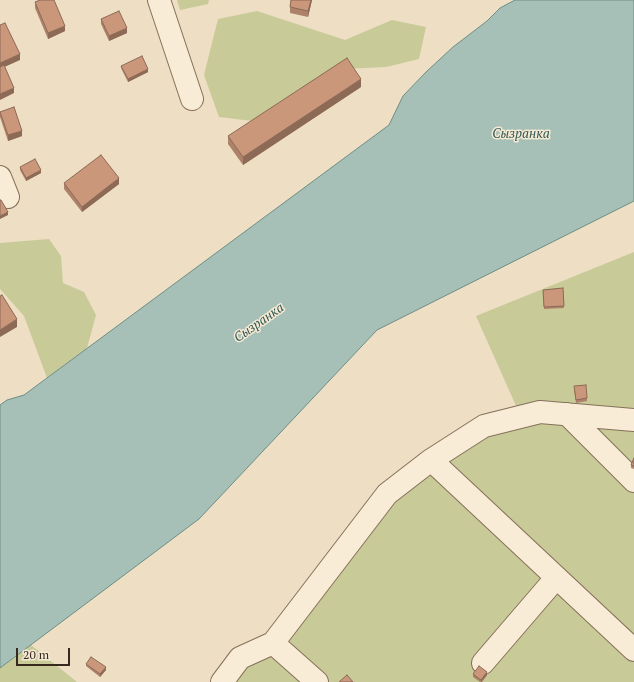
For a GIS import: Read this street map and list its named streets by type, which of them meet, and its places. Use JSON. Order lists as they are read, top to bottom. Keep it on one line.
{"water":["Сызранка"],"scale_bar":"20 m"}
